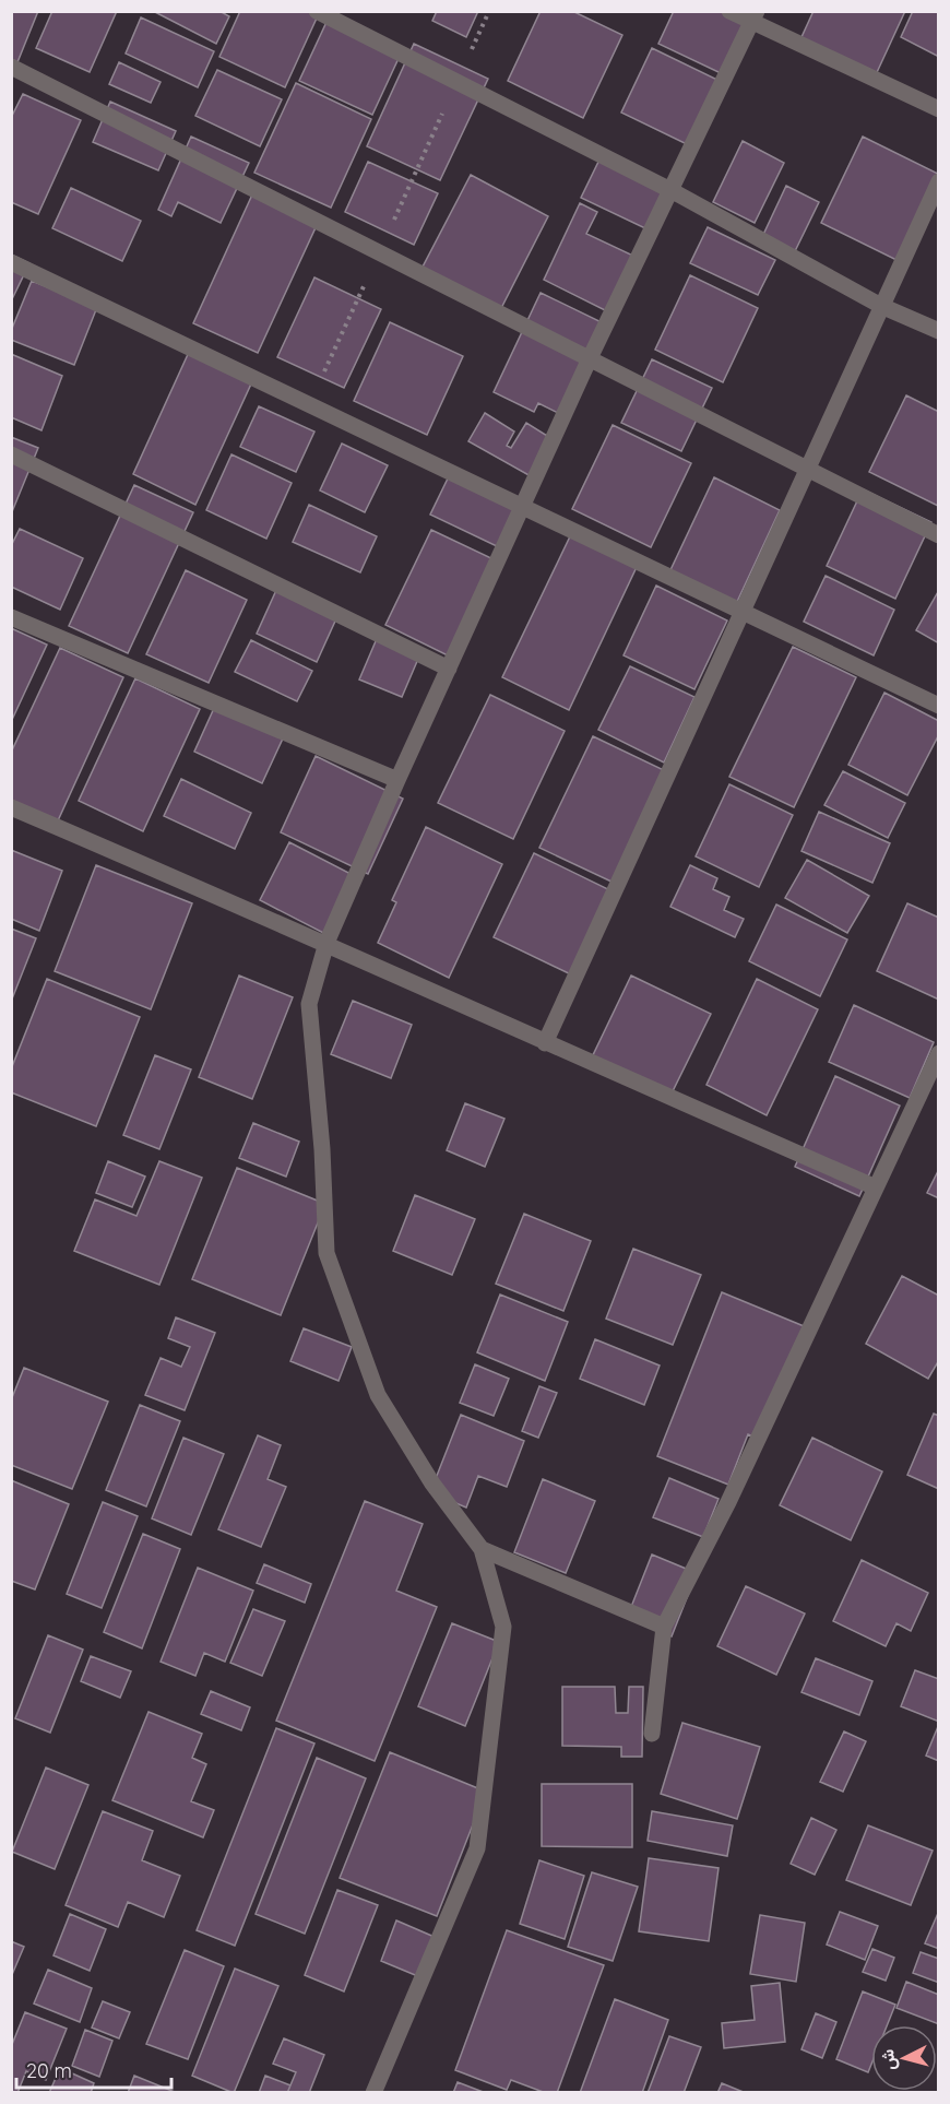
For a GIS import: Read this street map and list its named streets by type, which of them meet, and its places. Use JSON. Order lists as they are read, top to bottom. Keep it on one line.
{"scale_bar":"20 m","north":"left"}
